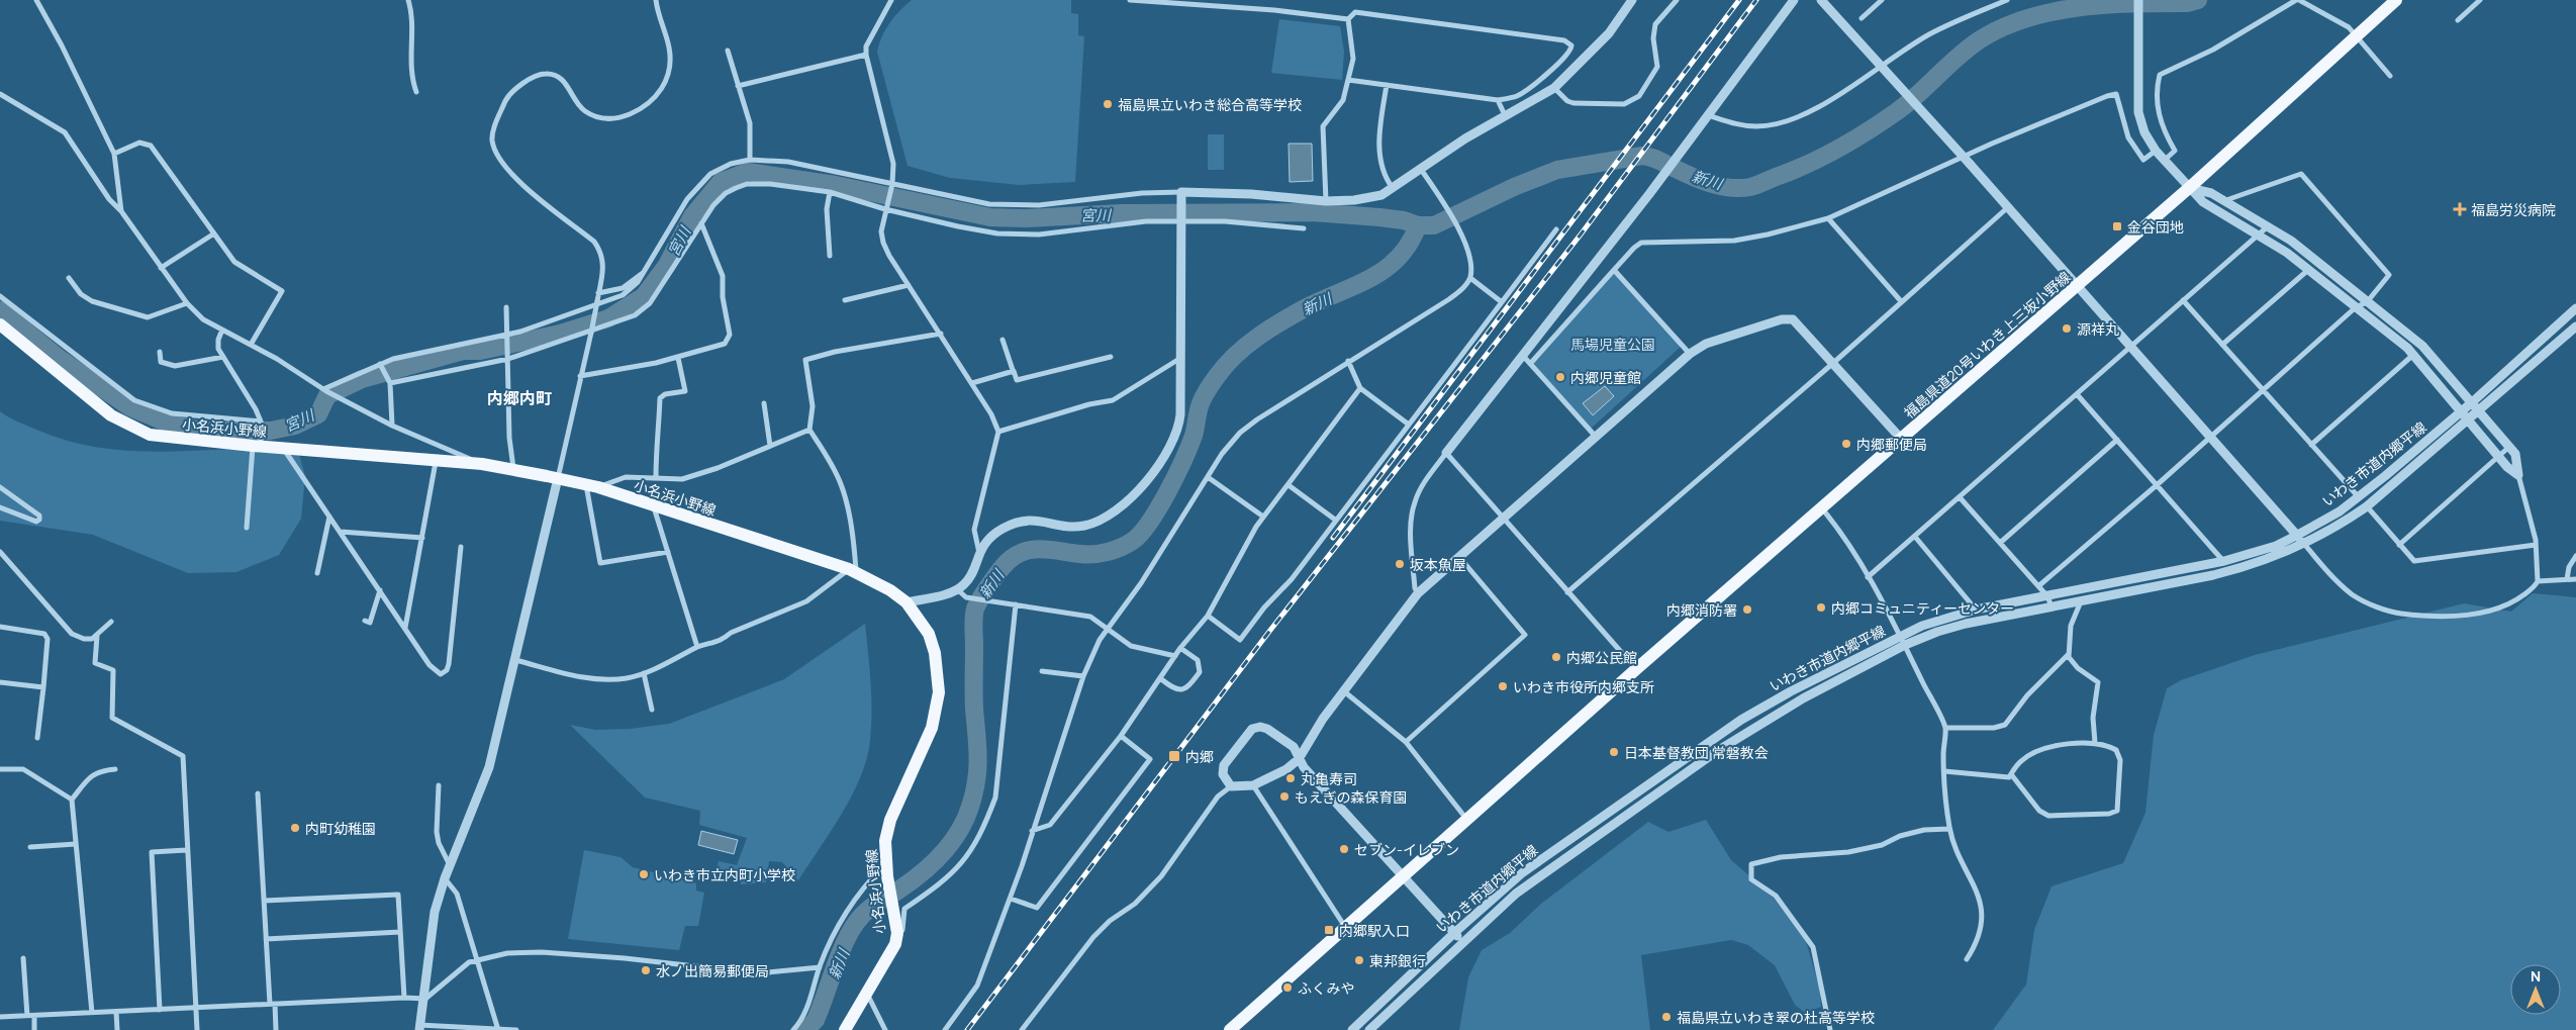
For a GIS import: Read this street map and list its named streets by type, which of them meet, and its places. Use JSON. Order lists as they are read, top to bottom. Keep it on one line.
{"streets":{"main road":["福島県道20号いわき上三坂小野線","小名浜小野線"],"street":["いわき市道内郷平線"]},"districts":["内郷内町"],"water":["新川","宮川"],"parks":["馬場児童公園"],"places":{"other":["福島県立いわき総合高等学校","源祥丸","内郷児童館","内郷郵便局","坂本魚屋","内郷コミュニティーセンター","内郷消防署","内郷公民館","いわき市役所内郷支所","日本基督教団 常磐教会","丸亀寿司","もえぎの森保育園","内町幼稚園","セブン-イレブン","いわき市立内町小学校","東邦銀行","水ノ出簡易郵便局","ふくみや","福島県立いわき翠の杜高等学校"],"health":["福島労災病院"],"transit":["金谷団地","内郷","内郷駅入口"]},"north":"top"}
